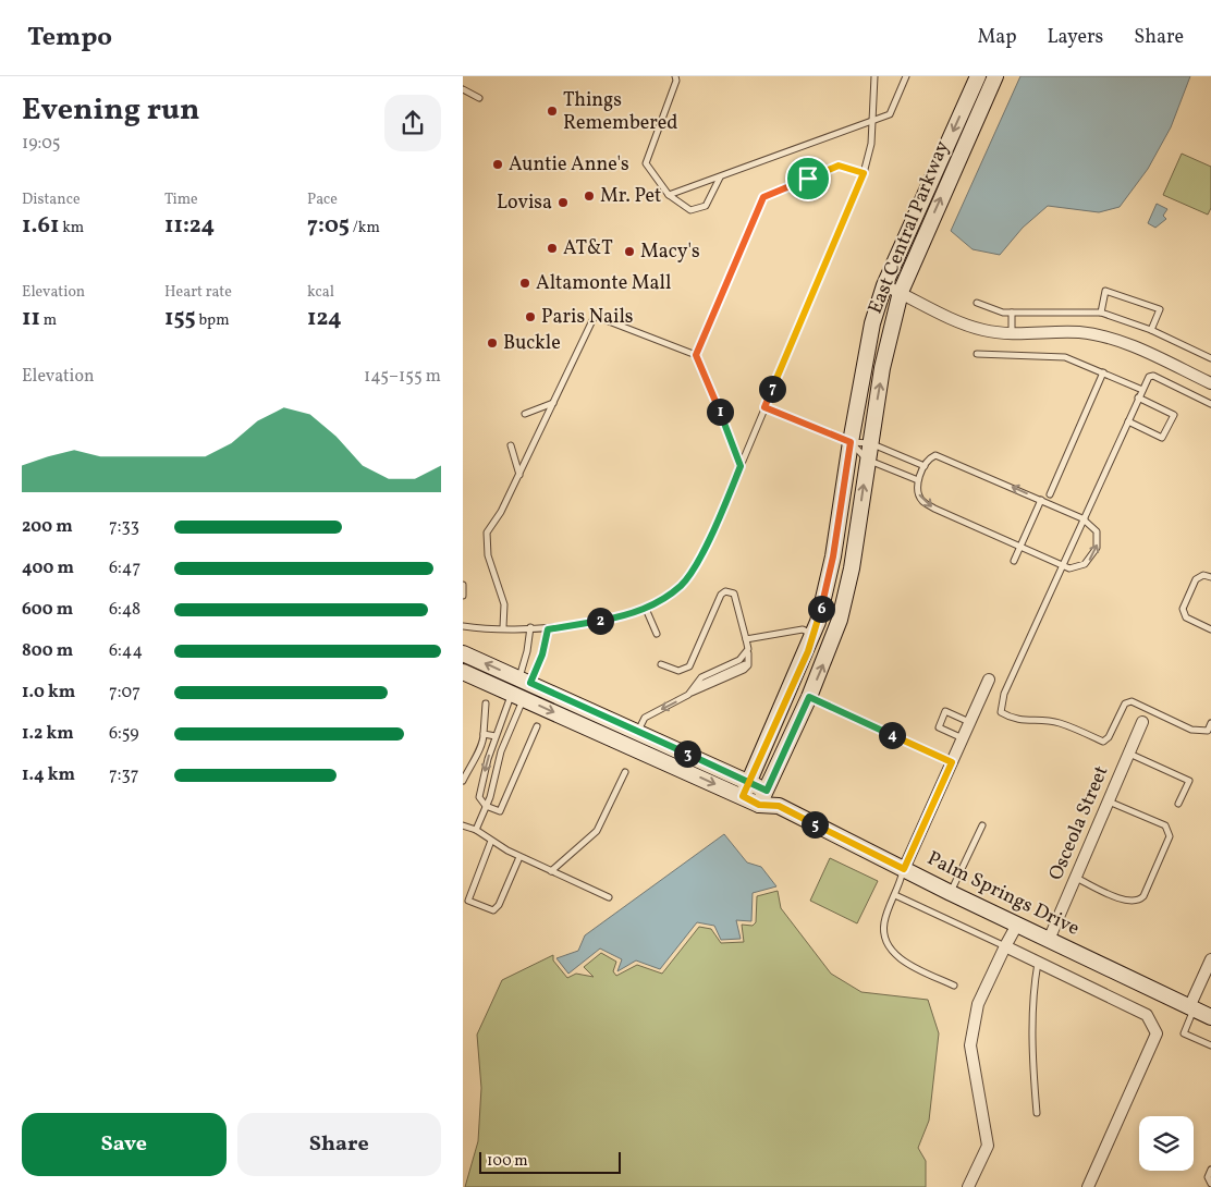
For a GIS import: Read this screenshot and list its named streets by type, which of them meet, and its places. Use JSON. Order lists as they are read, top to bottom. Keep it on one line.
{"streets":{"main road":["East Central Parkway","Palm Springs Drive"],"street":["Osceola Street"]},"crossings":[["East Central Parkway","Palm Springs Drive"],["Osceola Street","Palm Springs Drive"]],"places":["Things Remembered","Auntie Anne's","Mr. Pet","Lovisa","AT&T","Macy's","Altamonte Mall","Paris Nails","Buckle"],"scale_bar":"100 m","page":{"header":"Tempo","nav":["Map","Layers","Share"],"heading":["Evening run","19:05"],"stats":[["Distance","1.61 km"],["Time","11:24"],["Pace","7:05 /km"],["Elevation","11 m"],["Heart rate","155 bpm"],["kcal","124"]],"chart":["Elevation","145–155 m"],"pins":["7","1","6","2","4","3","5"],"list":[{"name":"200 m","note":"7:33"},{"name":"400 m","note":"6:47"},{"name":"600 m","note":"6:48"},{"name":"800 m","note":"6:44"},{"name":"1.0 km","note":"7:07"},{"name":"1.2 km","note":"6:59"},{"name":"1.4 km","note":"7:37"}],"buttons":["Save","Share"],"scale":"100 m"}}
